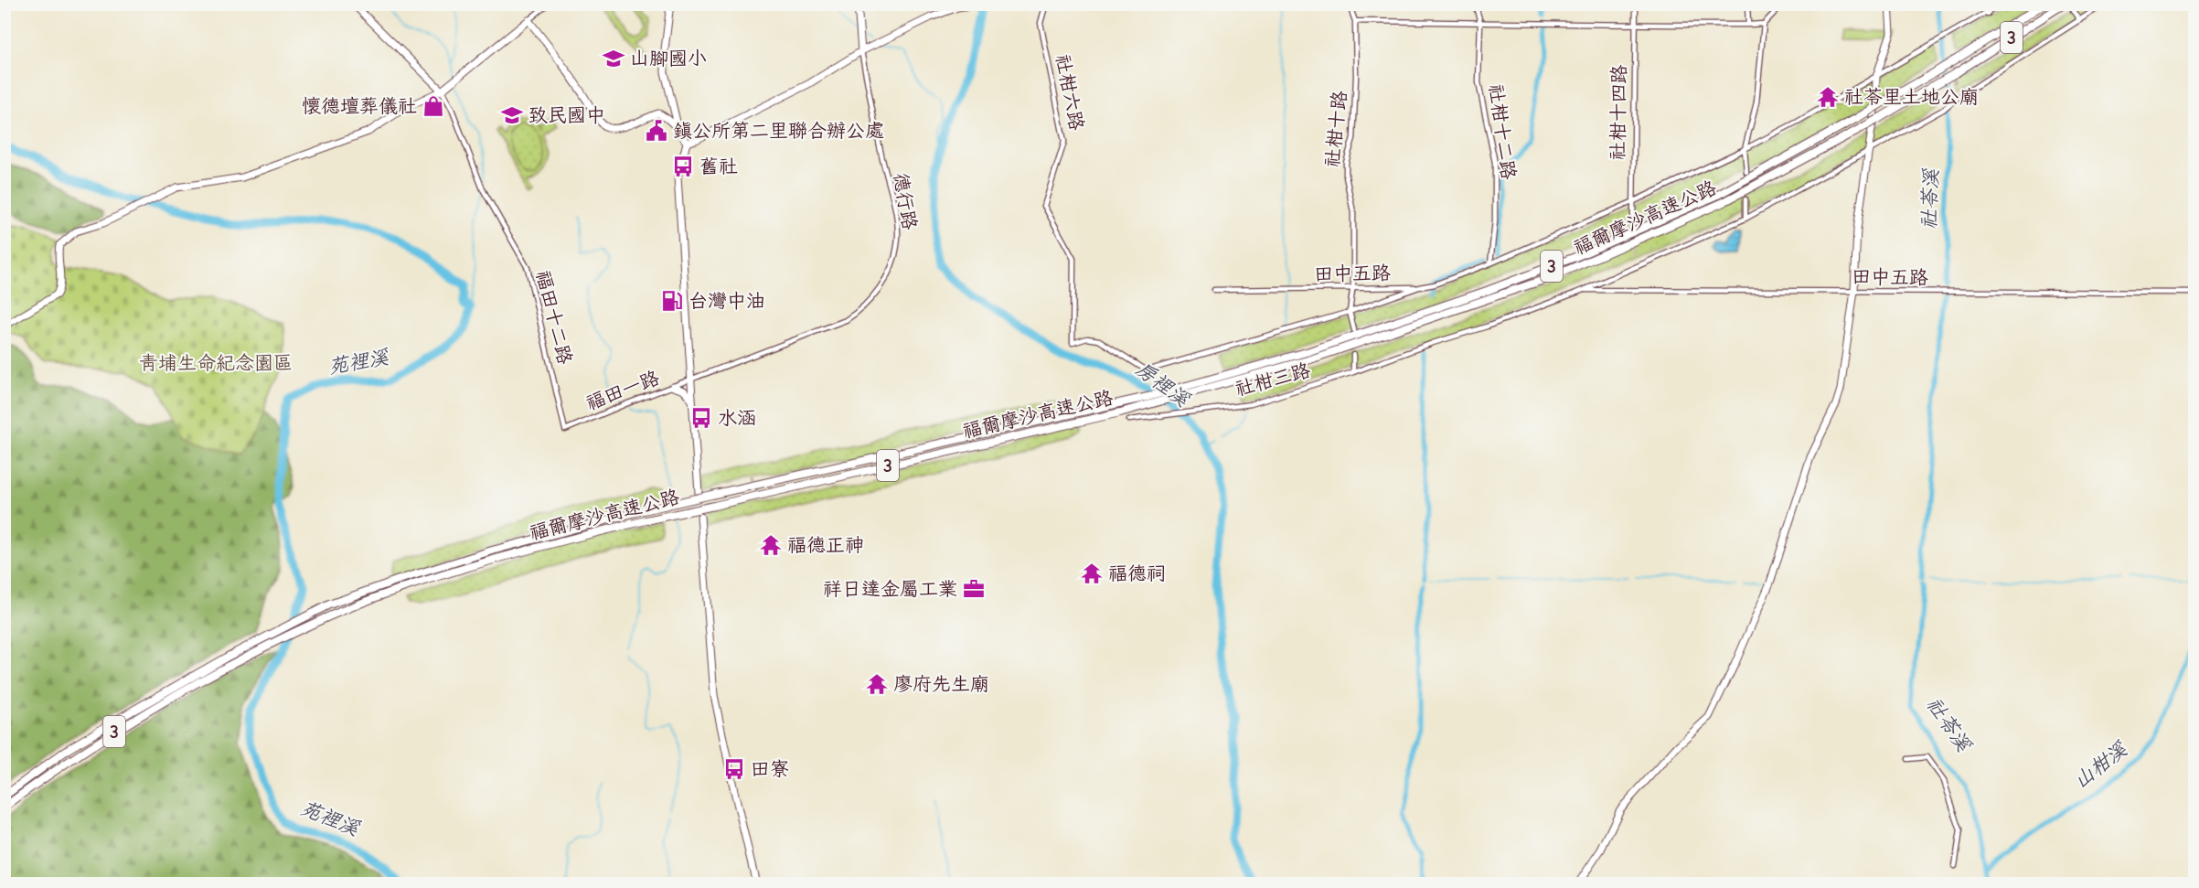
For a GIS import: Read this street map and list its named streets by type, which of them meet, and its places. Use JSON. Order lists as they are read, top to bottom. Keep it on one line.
{"streets":{"highway":["3","福爾摩沙高速公路"],"main road":["德行路"],"street":["社柑六路","社柑十四路","社柑十路","社柑十二路","田中五路","福田十二路","社柑三路","福田一路"]},"crossings":[["社柑六路","社柑十路"],["社柑十路","田中五路"],["德行路","福田一路"],["田中五路","社柑三路"],["福田十二路","福田一路"]],"water":["社苓溪","苑裡溪","房裡溪","山柑溪"],"parks":["青埔生命紀念園區"],"places":{"school or university":["山腳國小","致民國中"],"temple":["社苓里土地公廟","福德正神","福德祠","廖府先生廟"],"shop":["懷德壇葬儀社"],"public building":["鎮公所第二里聯合辦公處"],"bus stop":["舊社","水涵","田寮"],"fuel station":["台灣中油"],"office":["祥日達金屬工業"]}}
